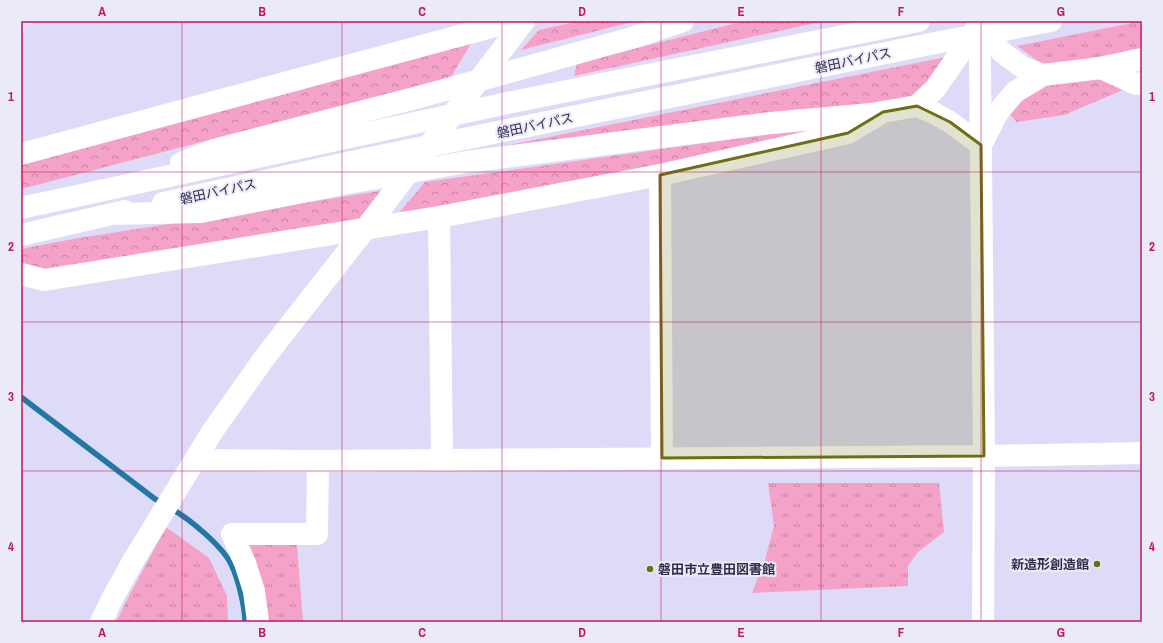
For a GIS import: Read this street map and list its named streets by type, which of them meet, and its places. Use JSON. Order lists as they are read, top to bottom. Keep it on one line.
{"streets":{"main road":["磐田バイパス"]},"places":["新造形創造館","磐田市立豊田図書館"],"grid":{"columns":["A","B","C","D","E","F","G"],"rows":["1","2","3","4"]}}
